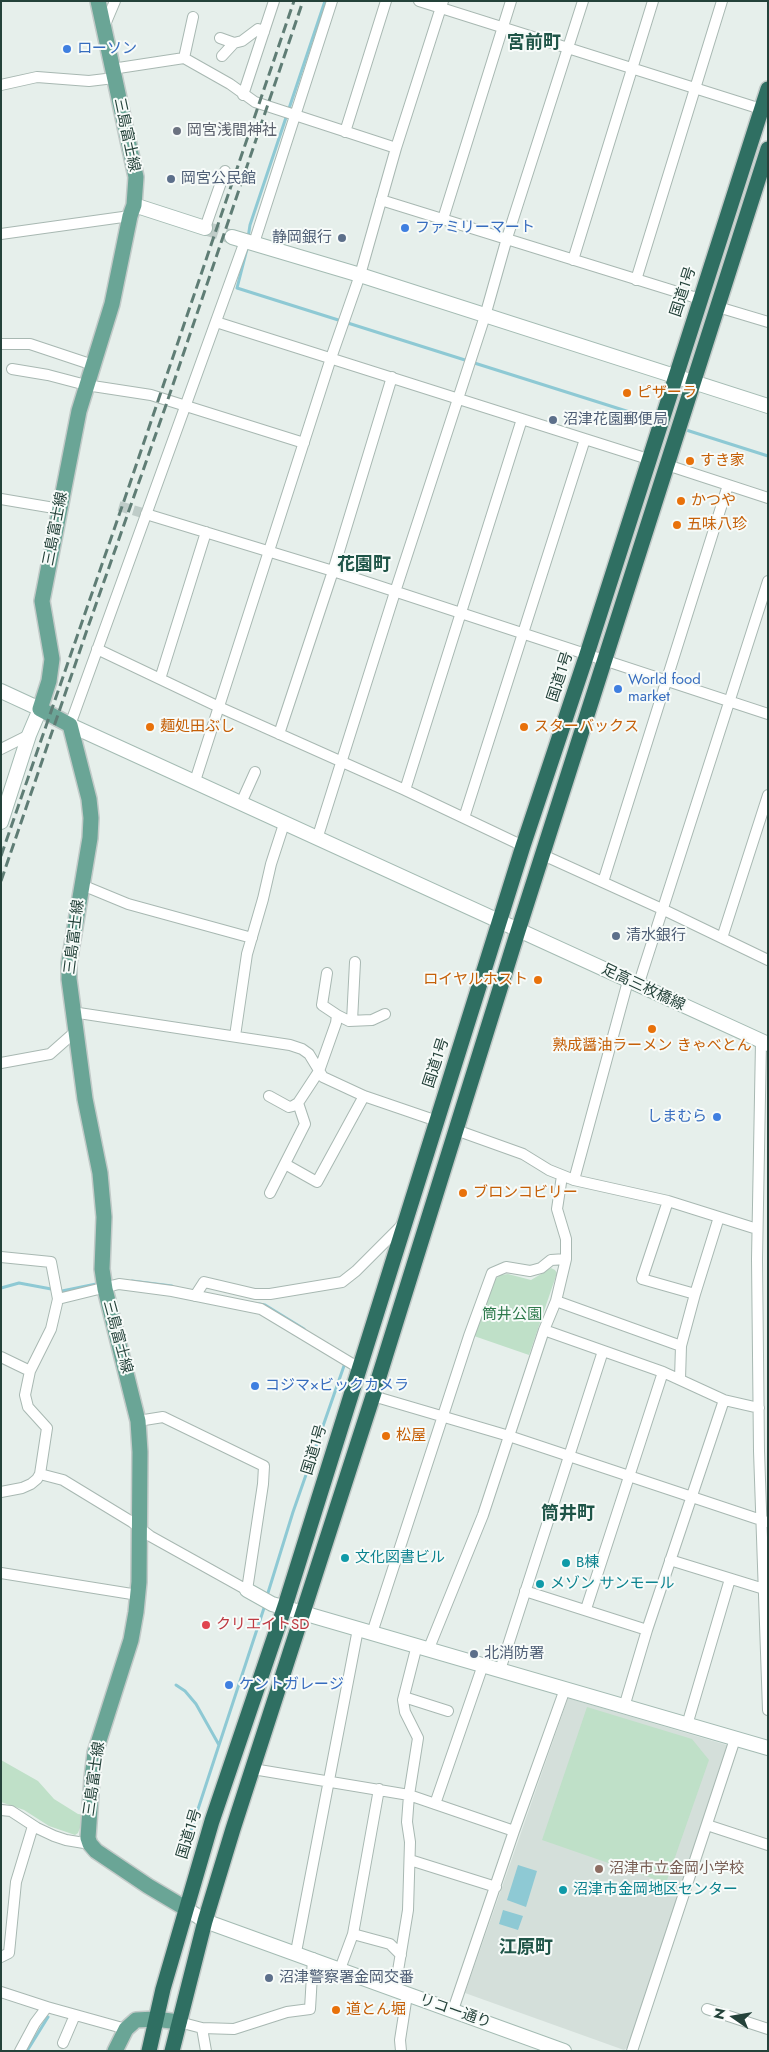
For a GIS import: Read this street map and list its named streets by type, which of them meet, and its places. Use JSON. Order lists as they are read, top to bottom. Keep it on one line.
{"streets":{"highway":["国道1号"],"main road":["三島富士線"],"street":["足高三枚橋線","リコー通り"]},"crossings":[["三島富士線","足高三枚橋線"],["国道1号","足高三枚橋線"],["国道1号","リコー通り"]],"districts":["宮前町","花園町","筒井町","江原町"],"parks":["筒井公園"],"places":["ローソン","岡宮浅間神社","岡宮公民館","ファミリーマート","静岡銀行","ピザーラ","沼津花園郵便局","すき家","かつや","五味八珍","World food market","麺処田ぶし","スターバックス","清水銀行","ロイヤルホスト","熟成醤油ラーメン きゃべとん","しまむら","ブロンコビリー","コジマ×ビックカメラ","松屋","文化図書ビル","B棟","メゾン サンモール","クリエイトSD","北消防署","ケントガレージ","沼津市立金岡小学校","沼津市金岡地区センター","沼津警察署金岡交番","道とん堀"],"north":"left"}
